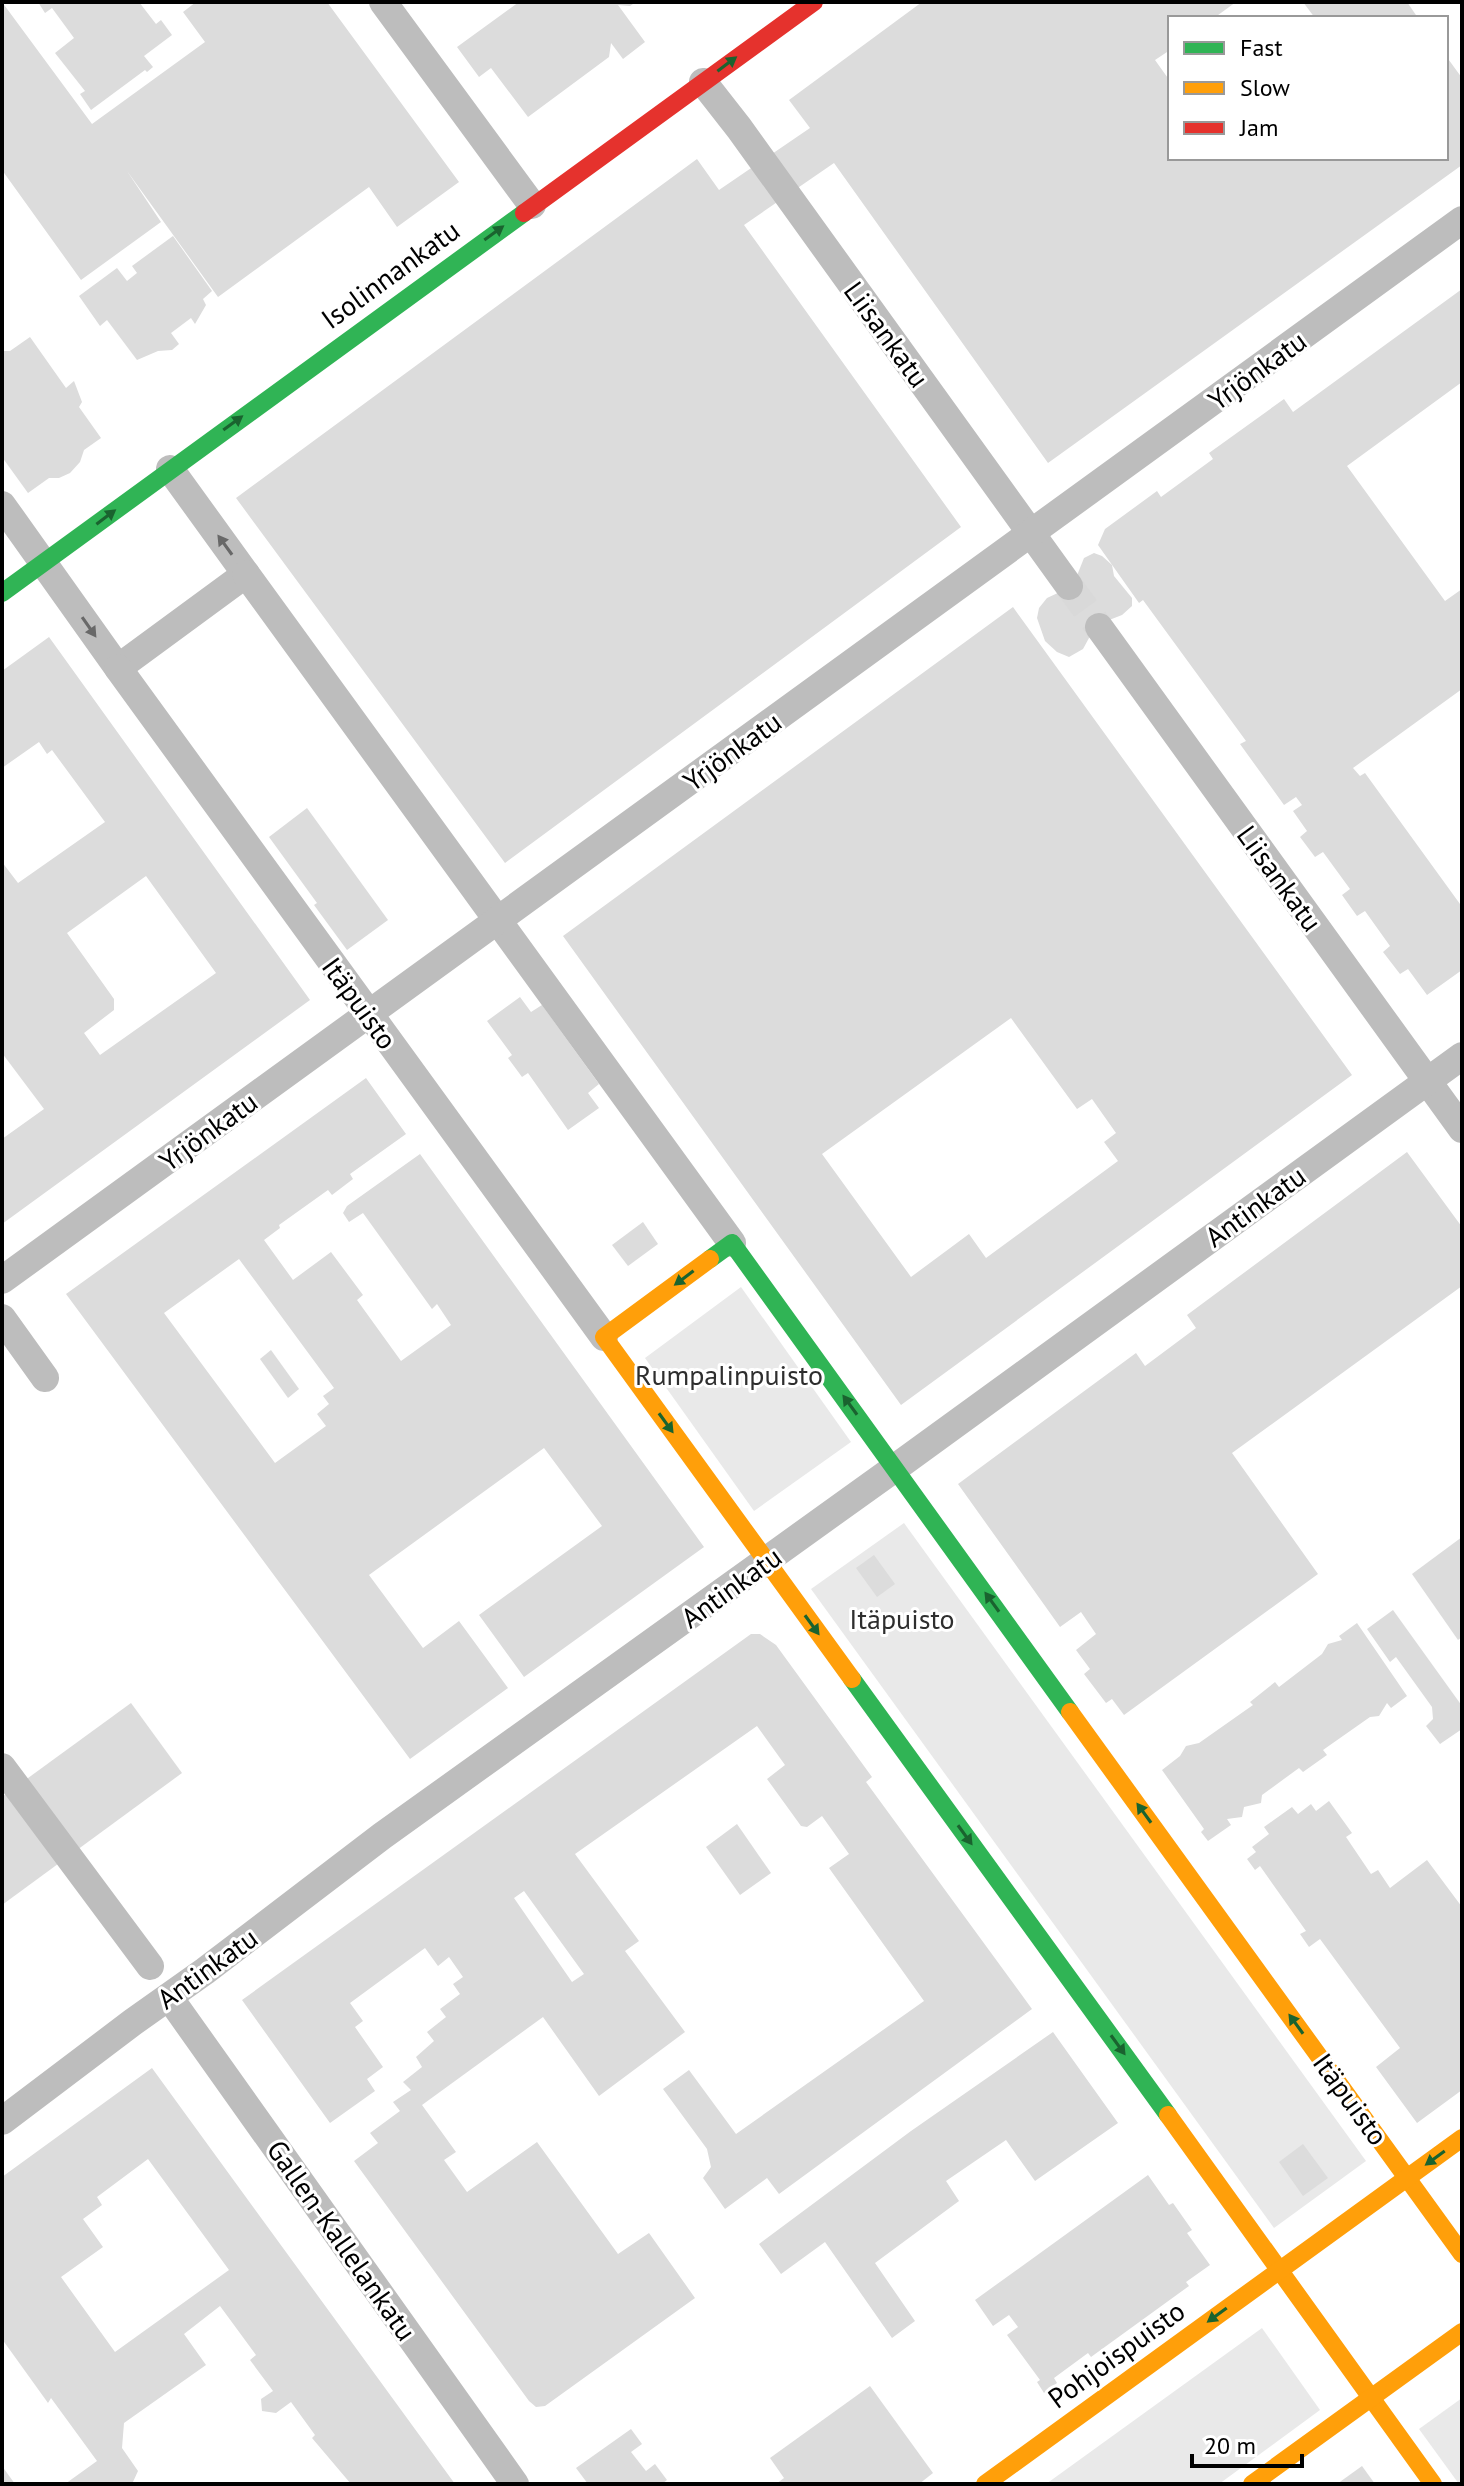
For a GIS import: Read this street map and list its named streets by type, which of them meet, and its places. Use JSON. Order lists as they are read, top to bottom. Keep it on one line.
{"streets":{"street":["Isolinnankatu","Liisankatu","Yrjönkatu","Itäpuisto","Antinkatu","Gallen-Kallelankatu","Pohjoispuisto"]},"crossings":[["Isolinnankatu","Liisankatu"],["Isolinnankatu","Itäpuisto"],["Liisankatu","Yrjönkatu"],["Liisankatu","Antinkatu"],["Yrjönkatu","Itäpuisto"],["Itäpuisto","Antinkatu"],["Itäpuisto","Pohjoispuisto"],["Antinkatu","Gallen-Kallelankatu"]],"one_way":["Isolinnankatu"],"parks":["Rumpalinpuisto","Itäpuisto"],"legend":["Fast","Slow","Jam"],"scale_bar":"20 m"}
